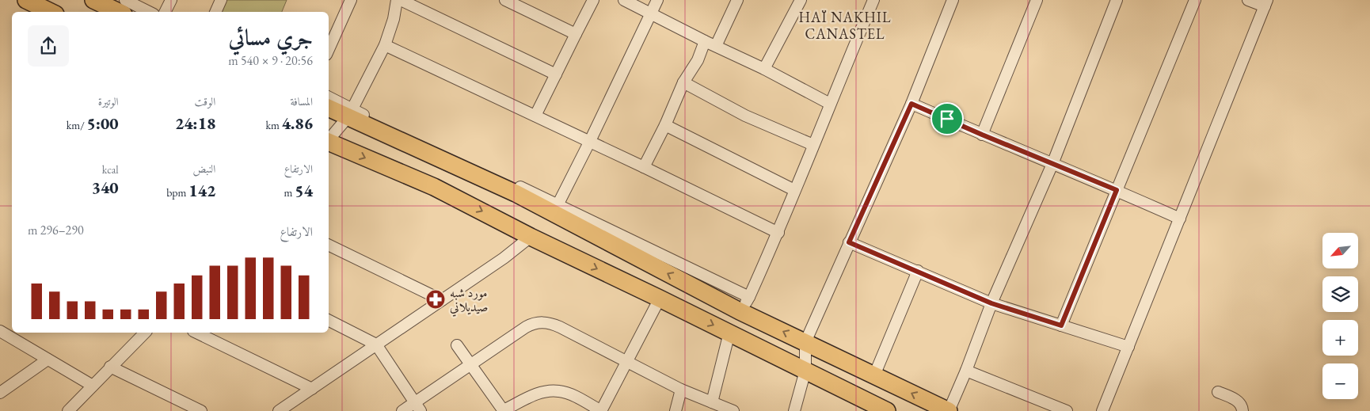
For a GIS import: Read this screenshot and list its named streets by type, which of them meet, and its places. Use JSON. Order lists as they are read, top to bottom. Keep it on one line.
{"districts":["HAÏ NAKHIL CANASTEL"],"places":{"pharmacy":["مورد شبه صيديلاني"]},"north":"bottom left","page":{"heading":["جري مسائي","20:56 · 9 × 540 m"],"stats":[["المسافة","4.86 km"],["الوقت","24:18"],["الوتيرة","5:00 /km"],["الارتفاع","54 m"],["النبض","142 bpm"],["kcal","340"]],"chart":["الارتفاع","290–296 m"],"map_buttons":["+","−"]}}
